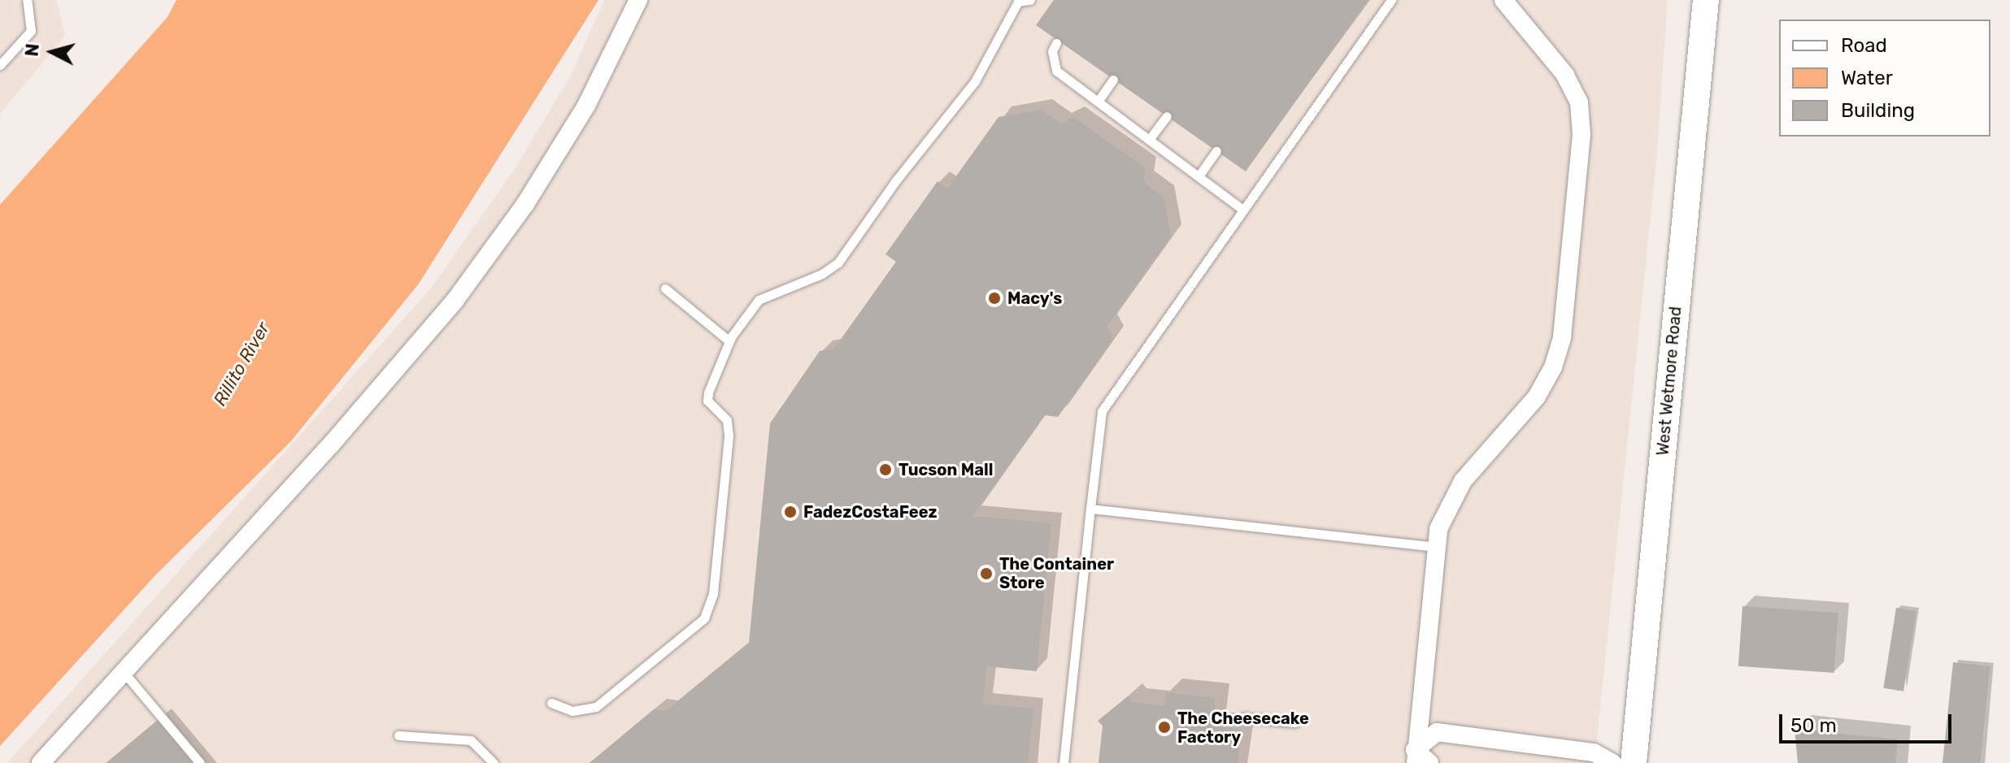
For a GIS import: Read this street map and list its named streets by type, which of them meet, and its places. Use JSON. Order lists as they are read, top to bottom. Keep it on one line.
{"streets":{"main road":["West Wetmore Road"]},"water":["Rillito River"],"places":["Macy's","Tucson Mall","FadezCostaFeez","The Container Store","The Cheesecake Factory"],"legend":["Road","Water","Building"],"scale_bar":"50 m","north":"left"}
